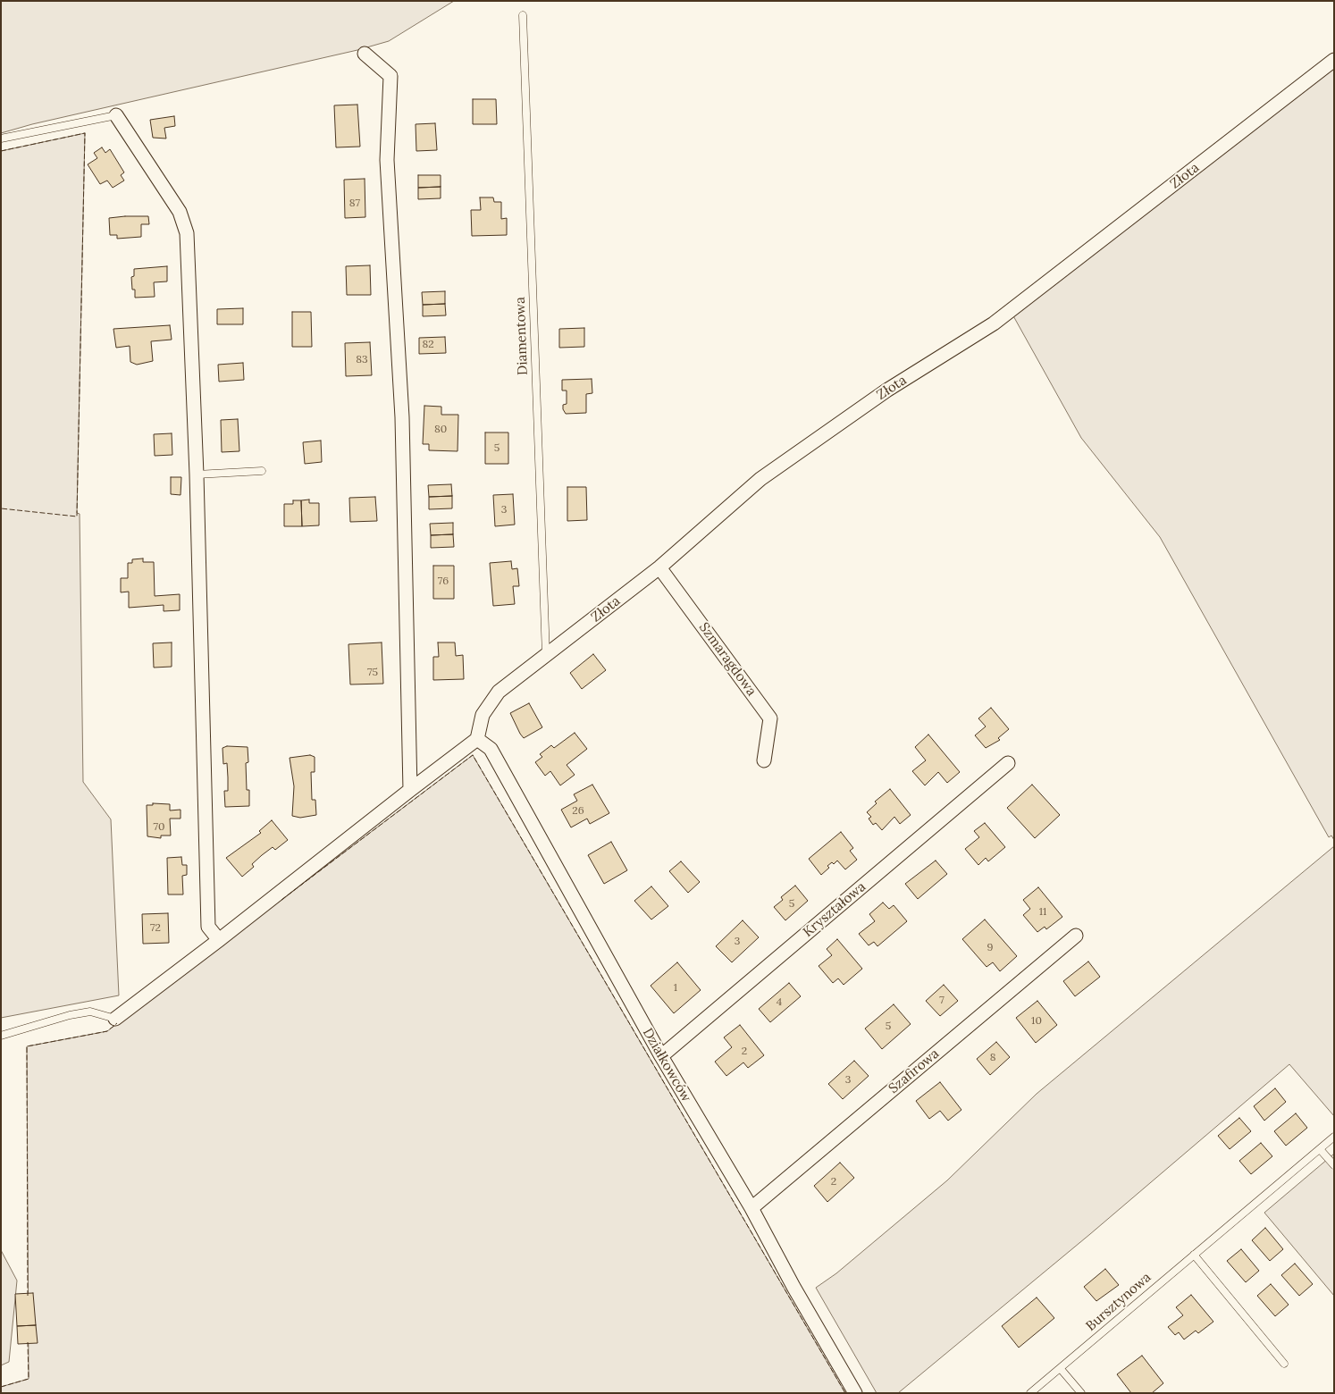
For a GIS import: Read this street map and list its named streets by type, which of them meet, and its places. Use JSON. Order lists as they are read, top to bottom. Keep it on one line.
{"streets":{"street":["Złota","Szmaragdowa","Kryształowa","Działkowców","Szafirowa"],"lane":["Diamentowa","Bursztynowa"]},"crossings":[["Złota","Diamentowa"],["Złota","Szmaragdowa"],["Złota","Działkowców"],["Kryształowa","Działkowców"],["Działkowców","Szafirowa"]],"house_numbers":["87","82","83","80","5","3","76","75","26","70","5","11","72","3","9","1","7","4","10","5","2","8","3","2"]}
